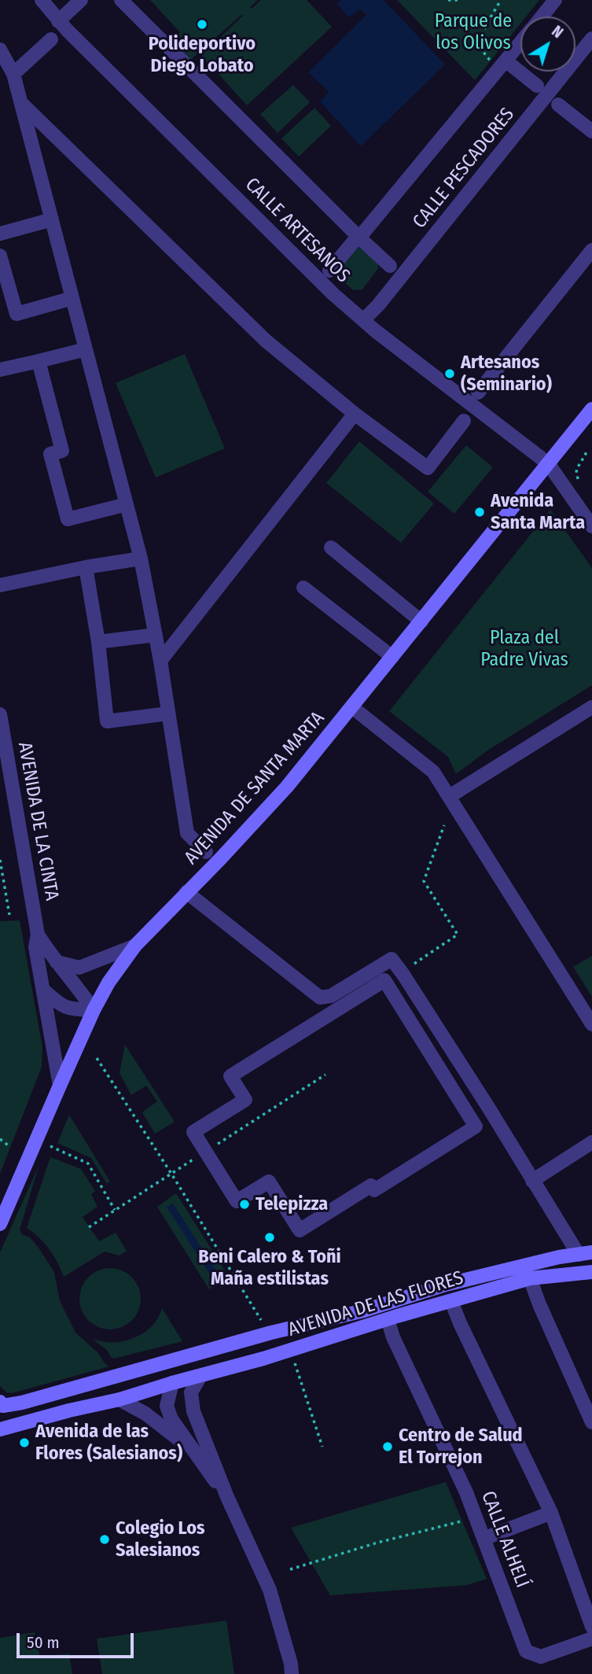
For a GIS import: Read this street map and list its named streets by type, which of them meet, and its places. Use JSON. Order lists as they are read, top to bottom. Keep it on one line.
{"streets":{"main road":["AVENIDA DE SANTA MARTA","AVENIDA DE LAS FLORES"],"street":["CALLE PESCADORES","CALLE ARTESANOS","AVENIDA DE LA CINTA","CALLE ALHELÍ"]},"crossings":[["CALLE PESCADORES","CALLE ARTESANOS"],["CALLE ARTESANOS","AVENIDA DE SANTA MARTA"],["AVENIDA DE SANTA MARTA","AVENIDA DE LA CINTA"],["AVENIDA DE LAS FLORES","CALLE ALHELÍ"]],"parks":["Parque de los Olivos","Plaza del Padre Vivas"],"places":["Polideportivo Diego Lobato","Artesanos (Seminario)","Avenida Santa Marta","Telepizza","Beni Calero & Toñi Maña estilistas","Avenida de las Flores (Salesianos)","Centro de Salud El Torrejon","Colegio Los Salesianos"],"scale_bar":"50 m","north":"top right"}
